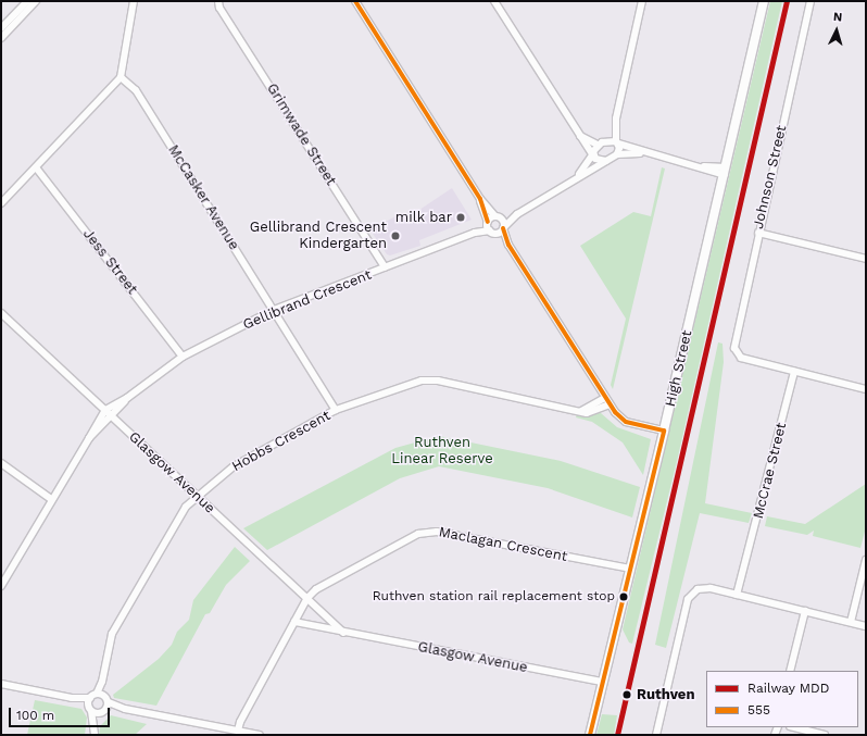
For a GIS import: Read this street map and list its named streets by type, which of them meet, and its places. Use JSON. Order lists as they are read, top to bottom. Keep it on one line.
{"streets":{"main road":["High Street"],"street":["Grimwade Street","Johnson Street","McCasker Avenue","Jess Street","Gellibrand Crescent","Hobbs Crescent","McCrae Street","Glasgow Avenue","Maclagan Crescent"]},"crossings":[["Grimwade Street","Gellibrand Crescent"],["Johnson Street","McCrae Street"],["McCasker Avenue","Gellibrand Crescent"],["McCasker Avenue","Hobbs Crescent"],["Jess Street","Gellibrand Crescent"],["Gellibrand Crescent","Glasgow Avenue"],["High Street","Glasgow Avenue"],["High Street","Maclagan Crescent"],["Hobbs Crescent","Glasgow Avenue"],["Glasgow Avenue","Maclagan Crescent"]],"parks":["Ruthven Linear Reserve"],"places":["milk bar","Gellibrand Crescent Kindergarten","Ruthven station rail replacement stop","Ruthven"],"lines":["rail line MDD","transit line 555"],"legend":["Railway MDD","555"],"scale_bar":"100 m","north":"top"}
